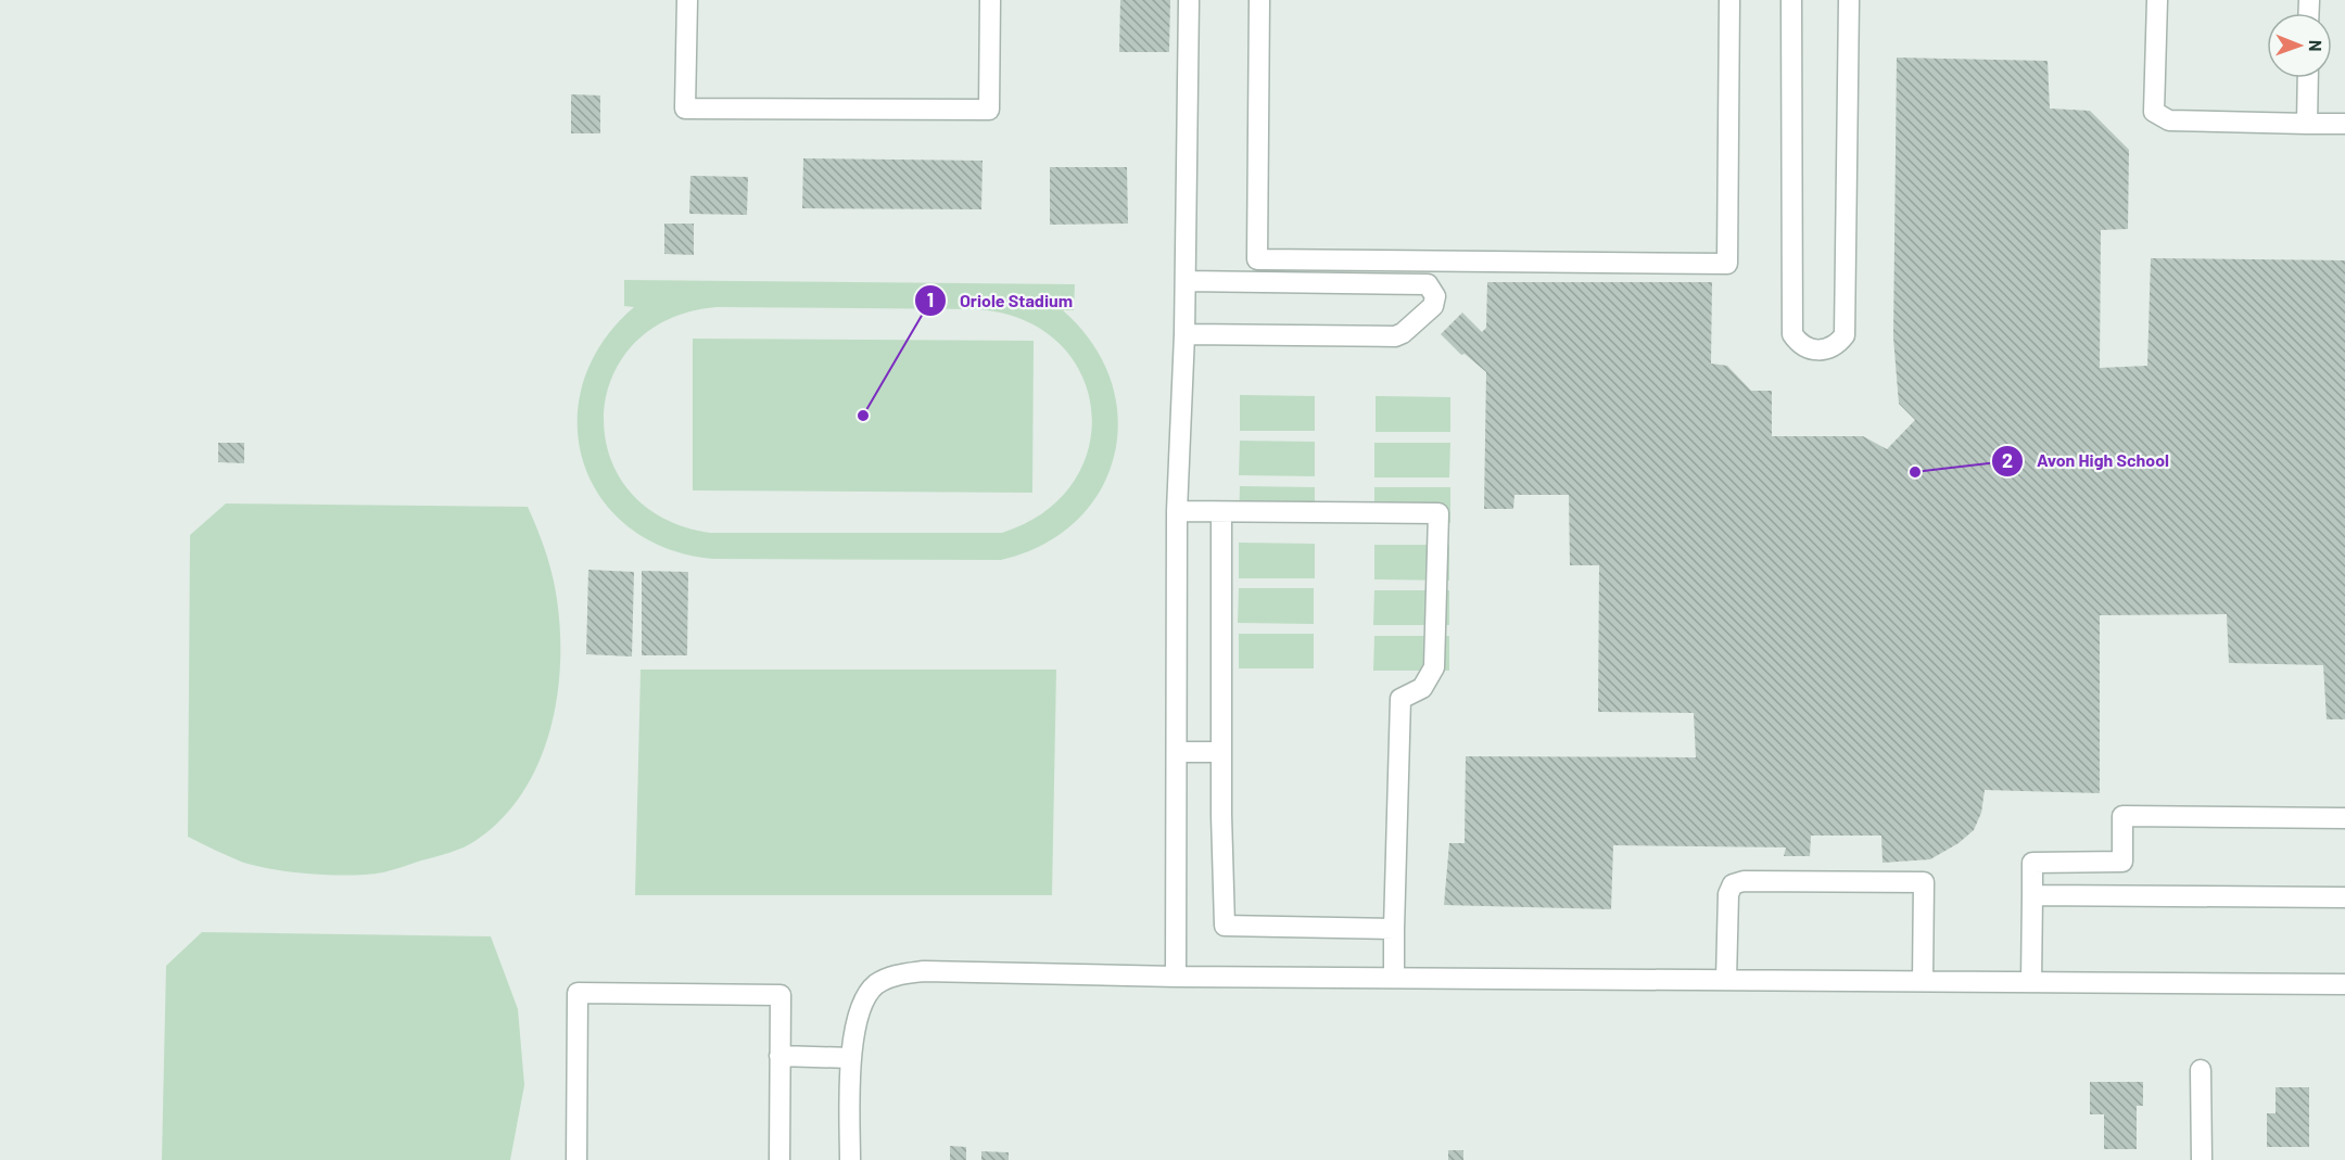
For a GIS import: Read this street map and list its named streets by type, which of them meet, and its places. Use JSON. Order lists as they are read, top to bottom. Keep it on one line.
{"places":["Oriole Stadium","Avon High School"],"north":"right"}
